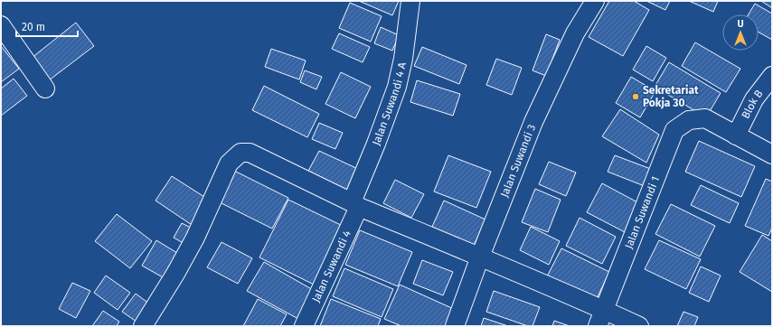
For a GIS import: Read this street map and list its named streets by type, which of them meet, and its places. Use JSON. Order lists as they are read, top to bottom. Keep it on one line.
{"streets":{"street":["Jalan Suwandi 4 A","Blok B","Jalan Suwandi 3","Jalan Suwandi 1","Jalan Suwandi 4"]},"crossings":[["Jalan Suwandi 4 A","Jalan Suwandi 4"],["Blok B","Jalan Suwandi 1"]],"places":["Sekretariat Pokja 30"],"scale_bar":"20 m","north":"top"}
